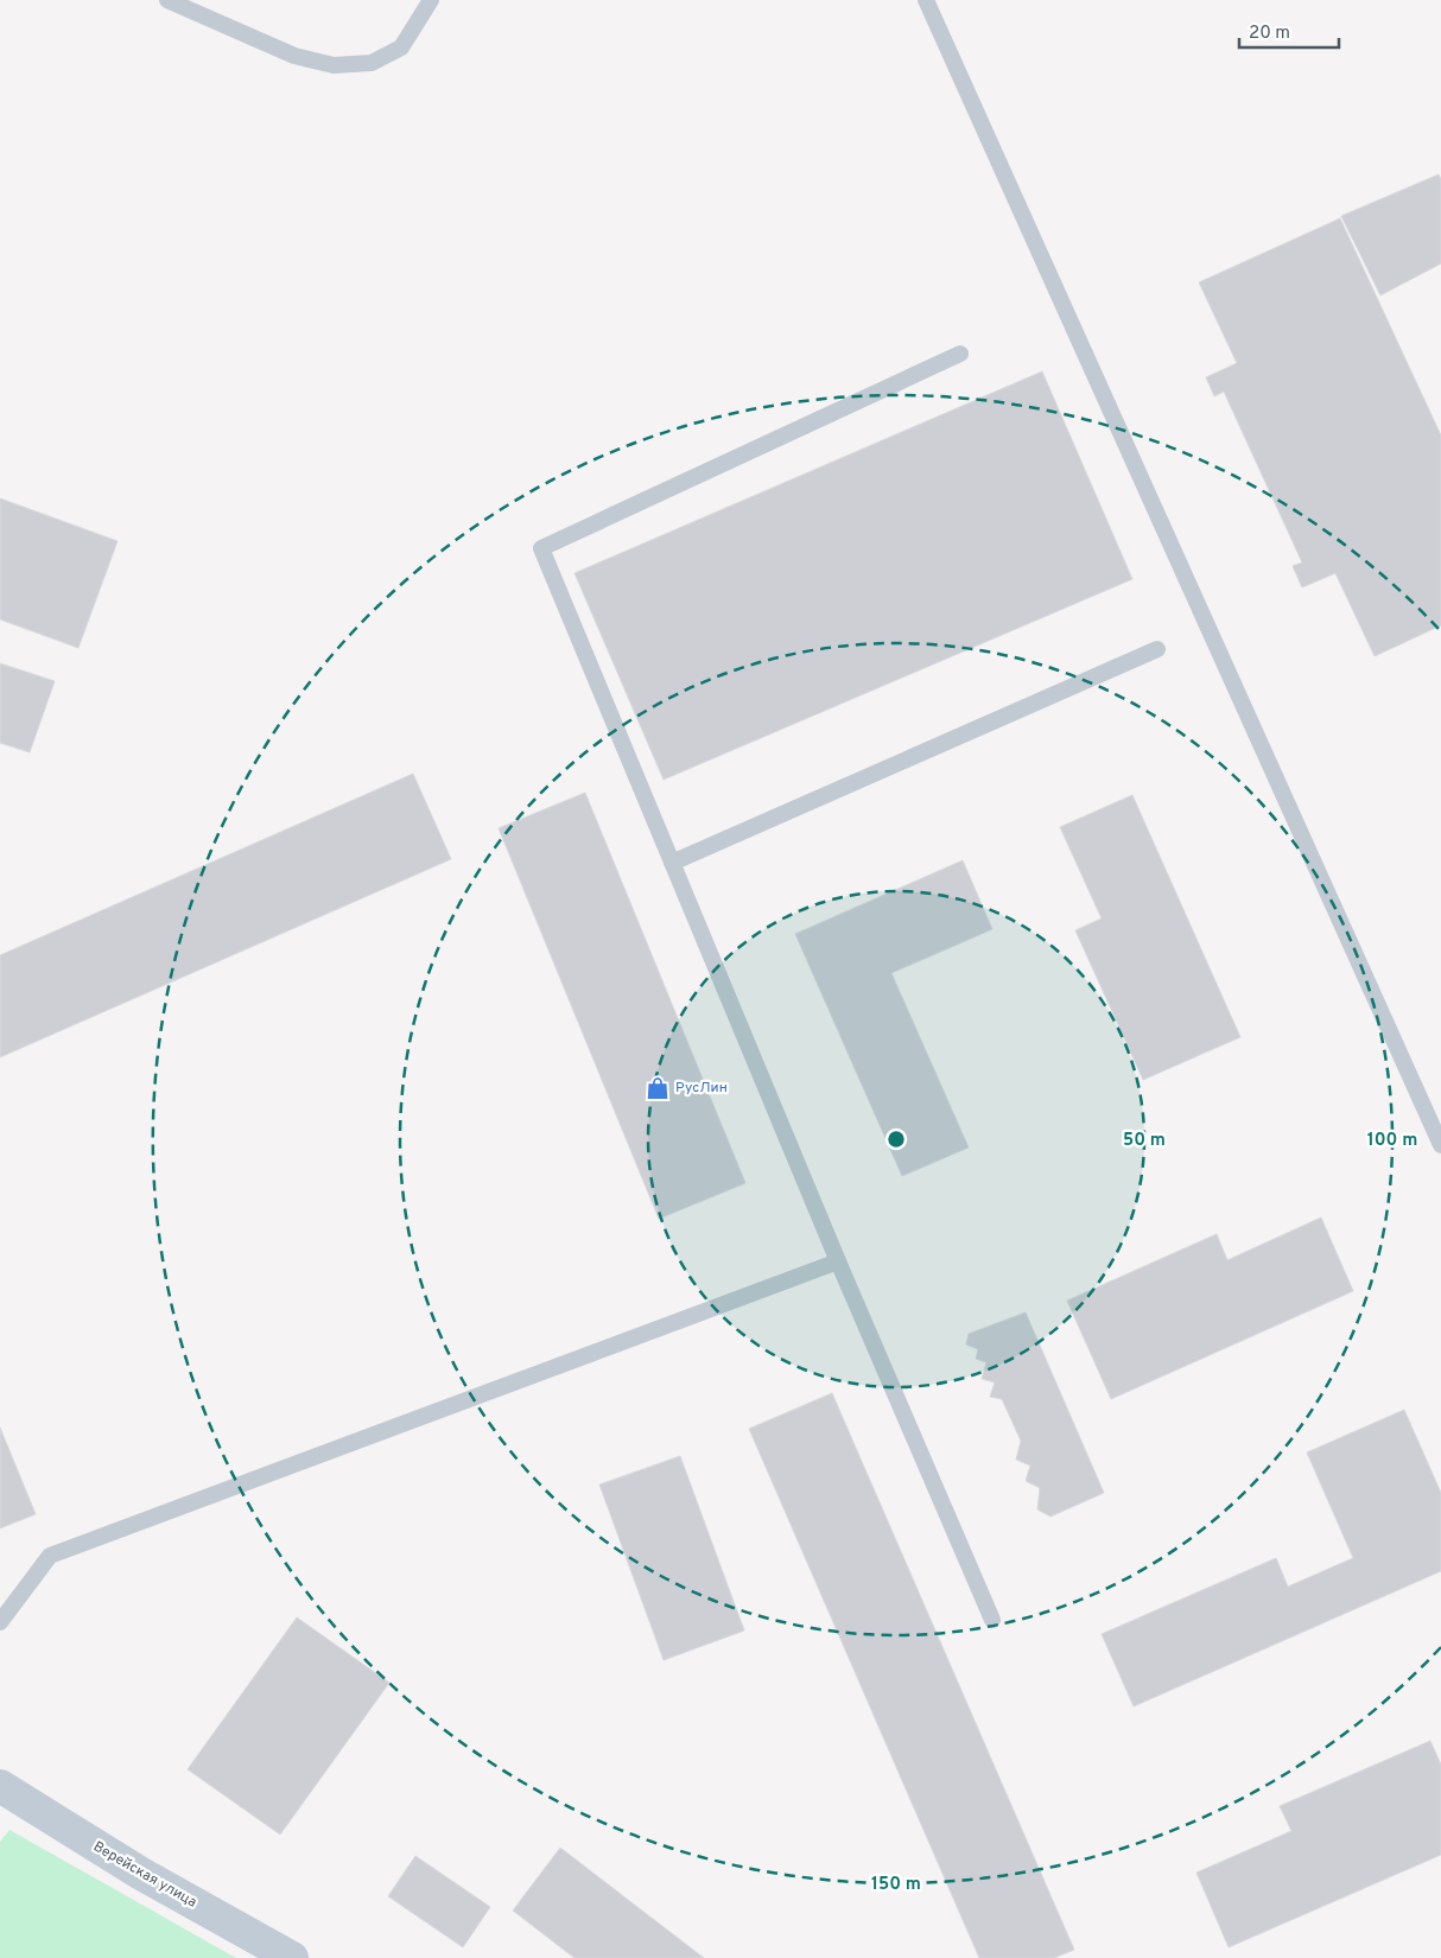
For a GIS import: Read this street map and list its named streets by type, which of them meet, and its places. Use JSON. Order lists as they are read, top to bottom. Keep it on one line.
{"streets":{"street":["Верейская улица"]},"places":{"shop":["РусЛин"]},"scale_bar":"20 m","rings":["50 m","100 m","150 m"]}
